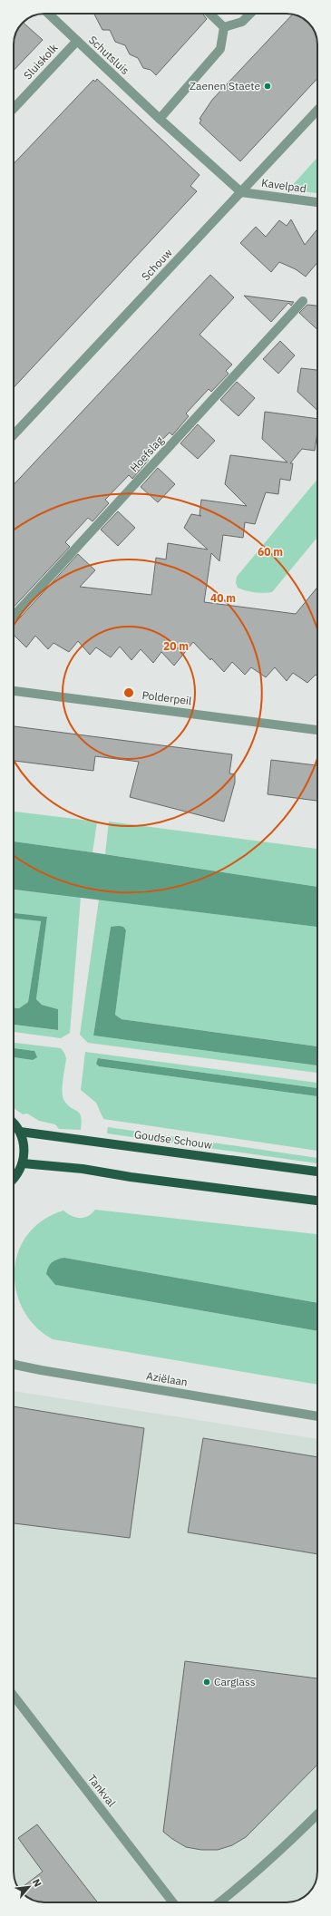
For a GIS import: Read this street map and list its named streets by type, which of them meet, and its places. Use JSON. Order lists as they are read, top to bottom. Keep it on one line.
{"streets":{"main road":["Goudse Schouw"],"street":["Schutsluis","Sluiskolk","Kavelpad","Schouw","Hoefslag","Polderpeil","Aziëlaan","Tankval"]},"crossings":[["Schutsluis","Sluiskolk"],["Schutsluis","Kavelpad"],["Schutsluis","Schouw"],["Kavelpad","Schouw"]],"places":["Zaenen Staete","Carglass"],"north":"top right","rings":["60 m","40 m","20 m"]}
